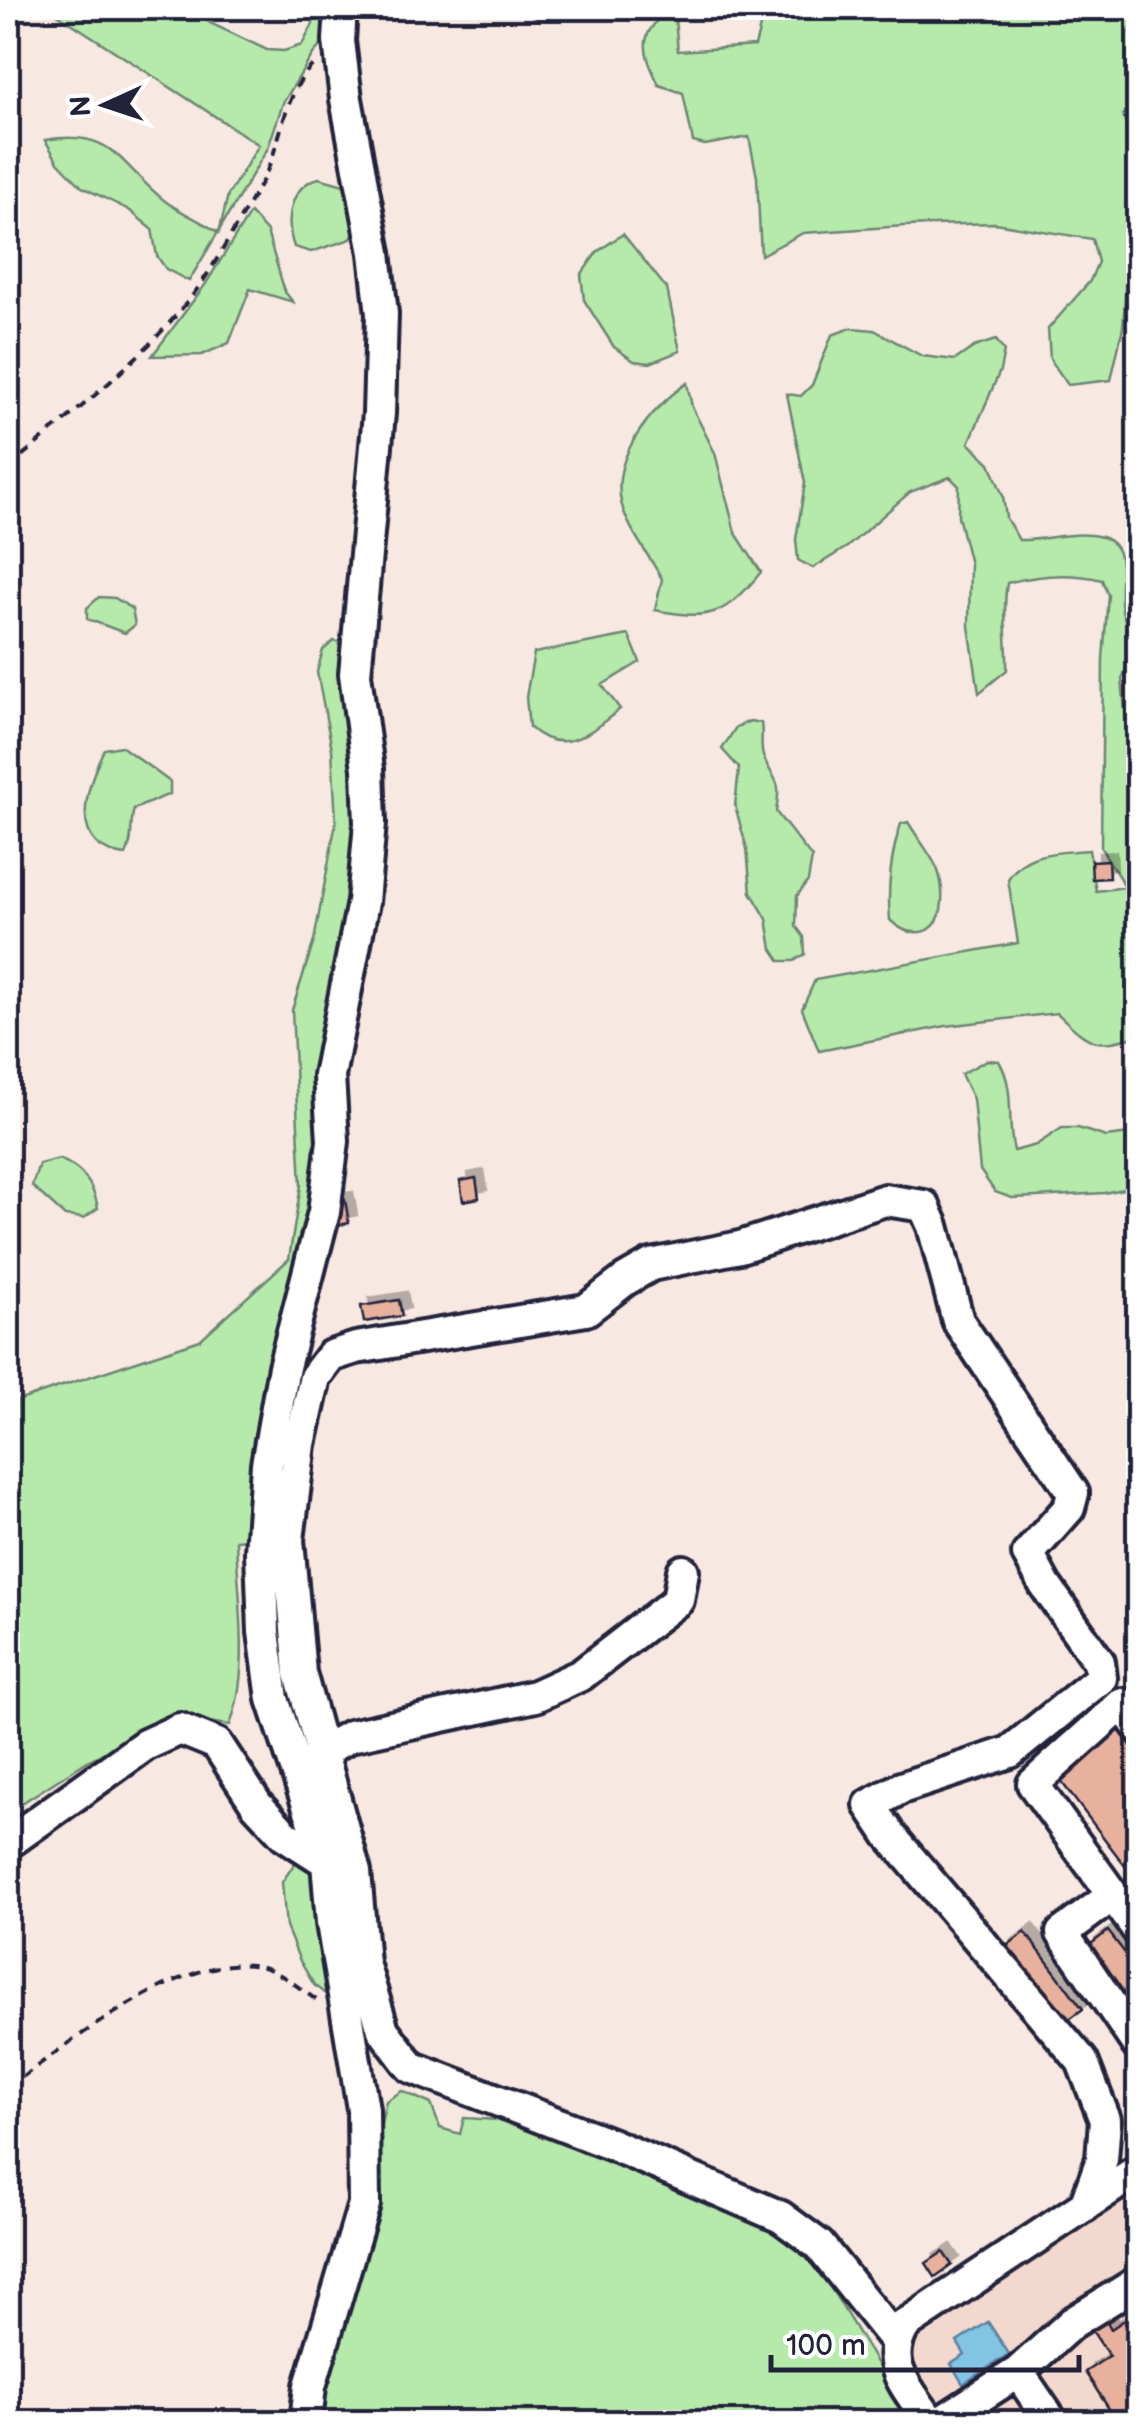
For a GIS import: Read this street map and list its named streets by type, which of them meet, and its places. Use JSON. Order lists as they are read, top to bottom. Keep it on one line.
{"scale_bar":"100 m","north":"left"}
